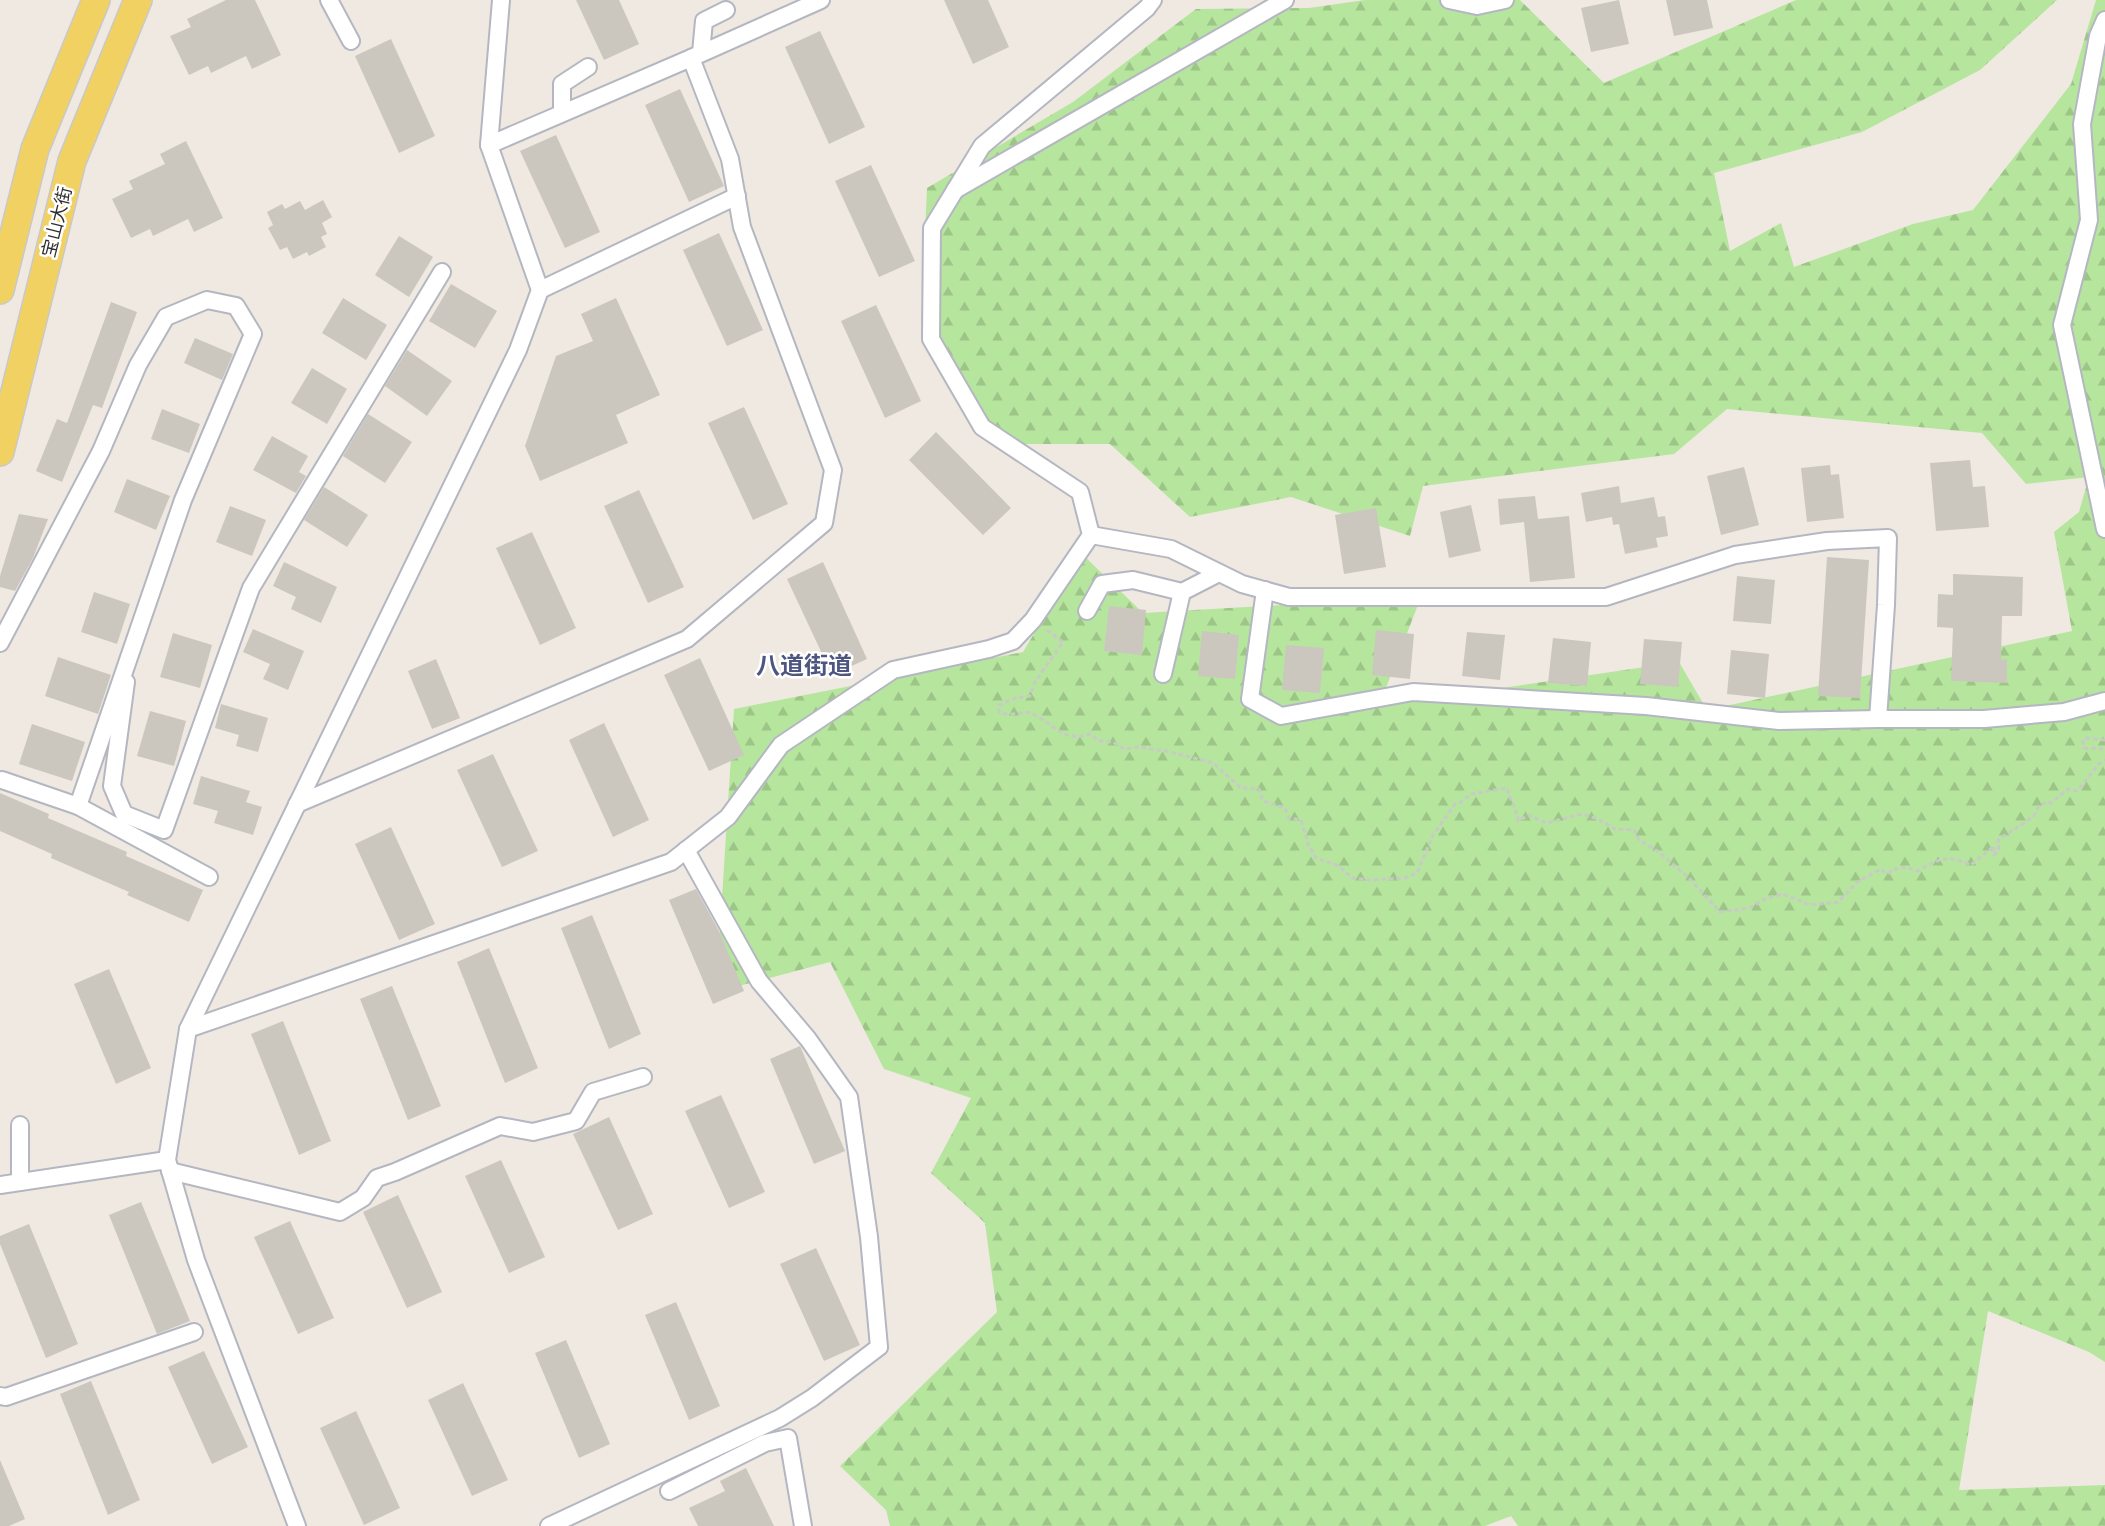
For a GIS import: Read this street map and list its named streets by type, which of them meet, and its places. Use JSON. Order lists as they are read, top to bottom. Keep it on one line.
{"streets":{"main road":["宝山大街"]},"districts":["八道街道"]}
